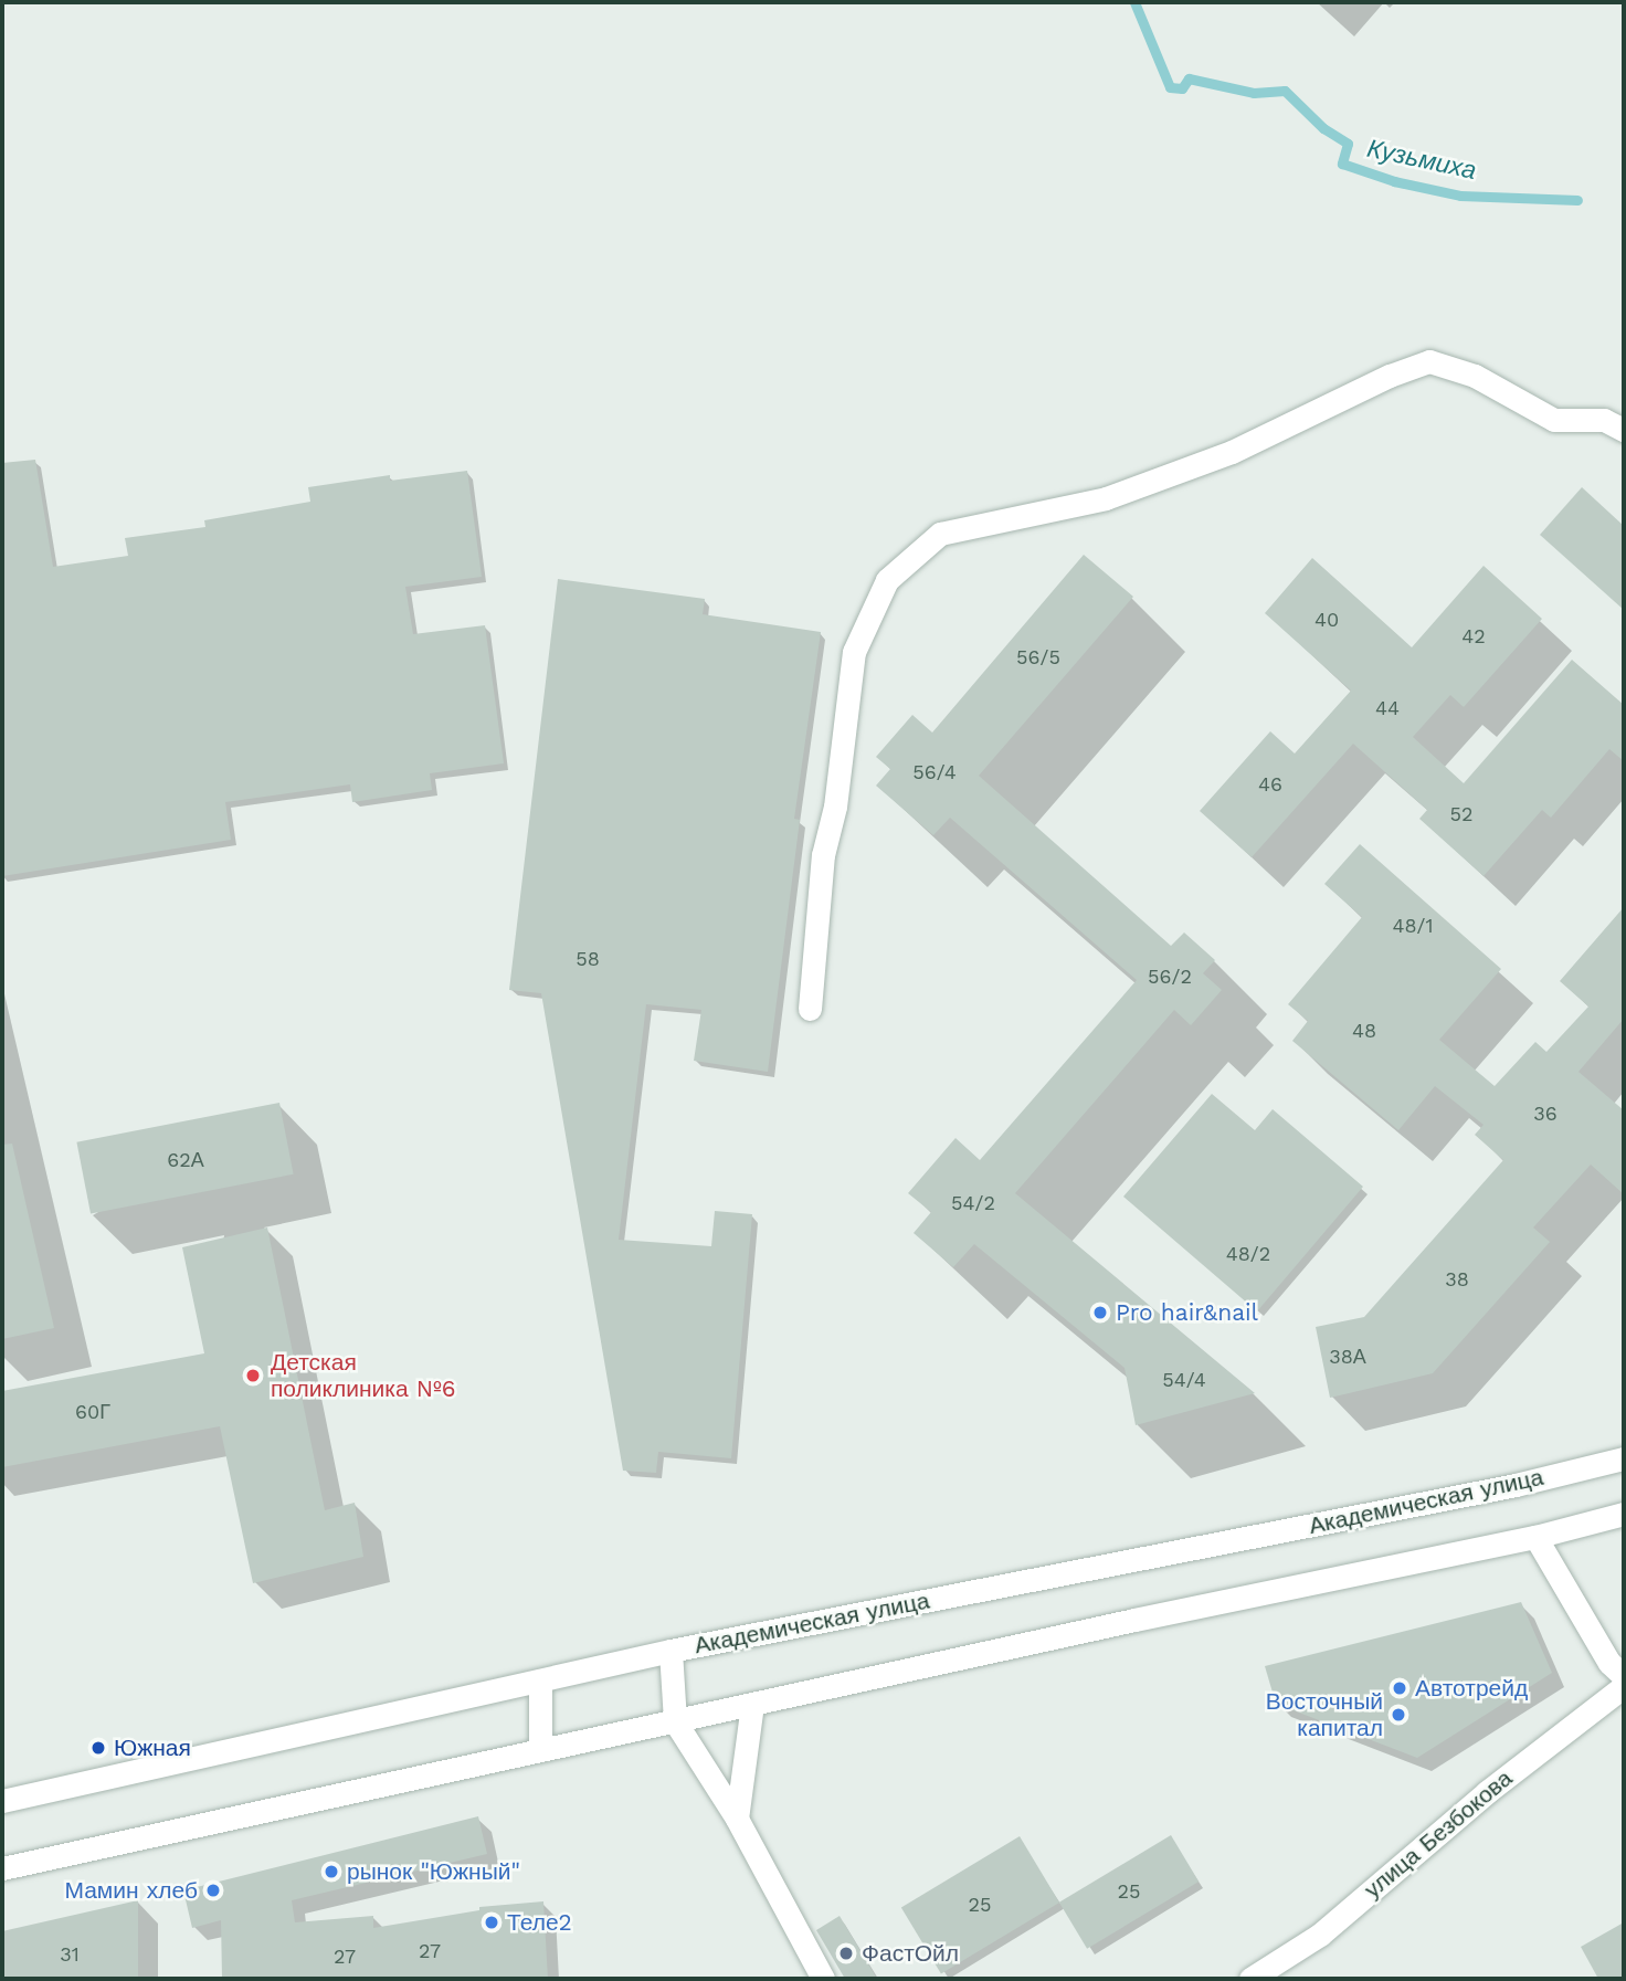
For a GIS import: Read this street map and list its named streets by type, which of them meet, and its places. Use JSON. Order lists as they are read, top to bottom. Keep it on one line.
{"streets":{"main road":["Академическая улица","улица Безбокова"]},"water":["Кузьмиха"],"places":["Pro hair&nail","Детская поликлиника №6","Автотрейд","Восточный капитал","Южная","рынок \"Южный\"","Мамин хлеб","Теле2","ФастОйл"],"house_numbers":["40","42","56/5","44","56/4","46","52","48/1","58","56/2","48","36","62А","54/2","48/2","38","38А","54/4","60Г","25","25","27","31","27"]}
